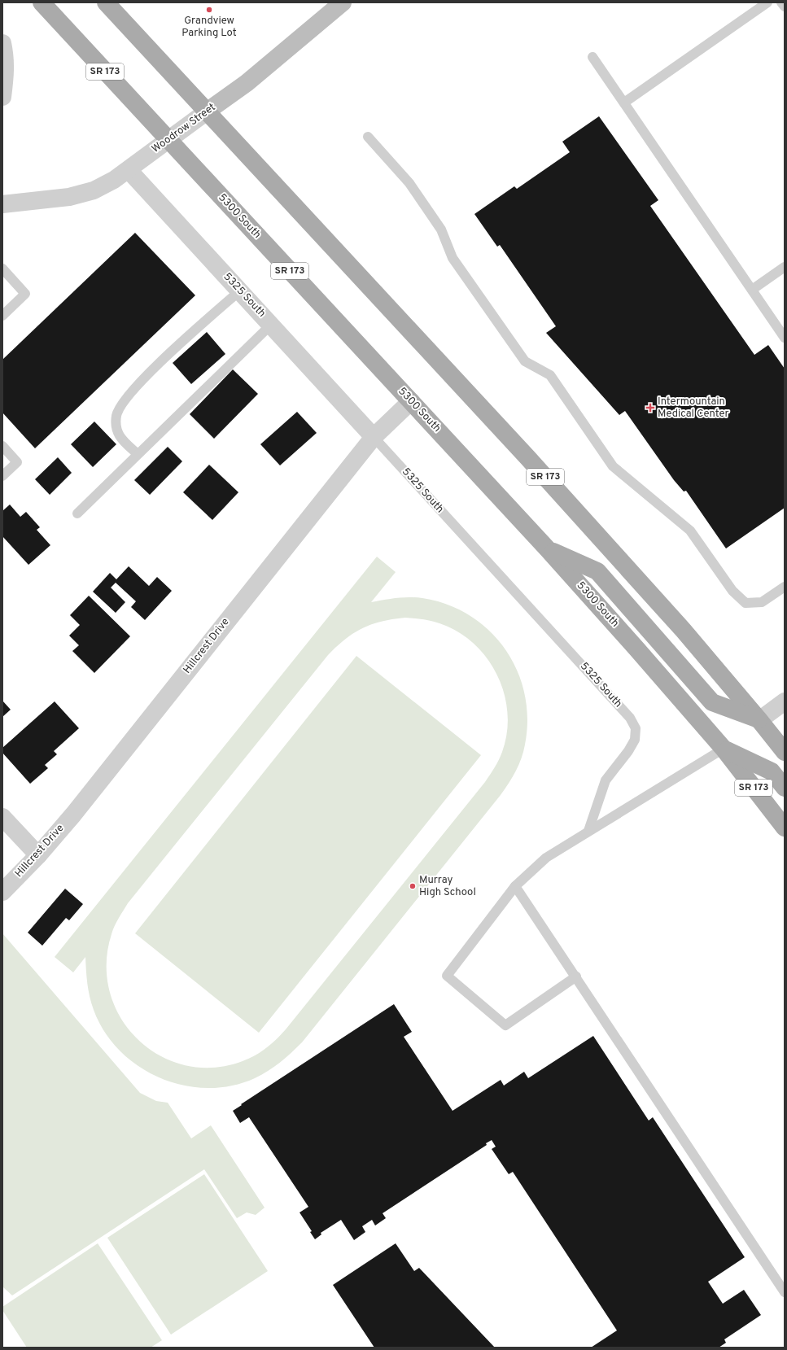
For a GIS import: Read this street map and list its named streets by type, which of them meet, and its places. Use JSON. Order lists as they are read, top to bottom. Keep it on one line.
{"streets":{"main road":["SR 173","5300 South"],"street":["Woodrow Street","5325 South","Hillcrest Drive"]},"crossings":[["SR 173","Woodrow Street"],["Woodrow Street","5300 South"],["Woodrow Street","5325 South"],["5300 South","Hillcrest Drive"],["5325 South","Hillcrest Drive"]],"places":{"other":["Grandview Parking Lot","Murray High School"],"health":["Intermountain Medical Center"]}}
